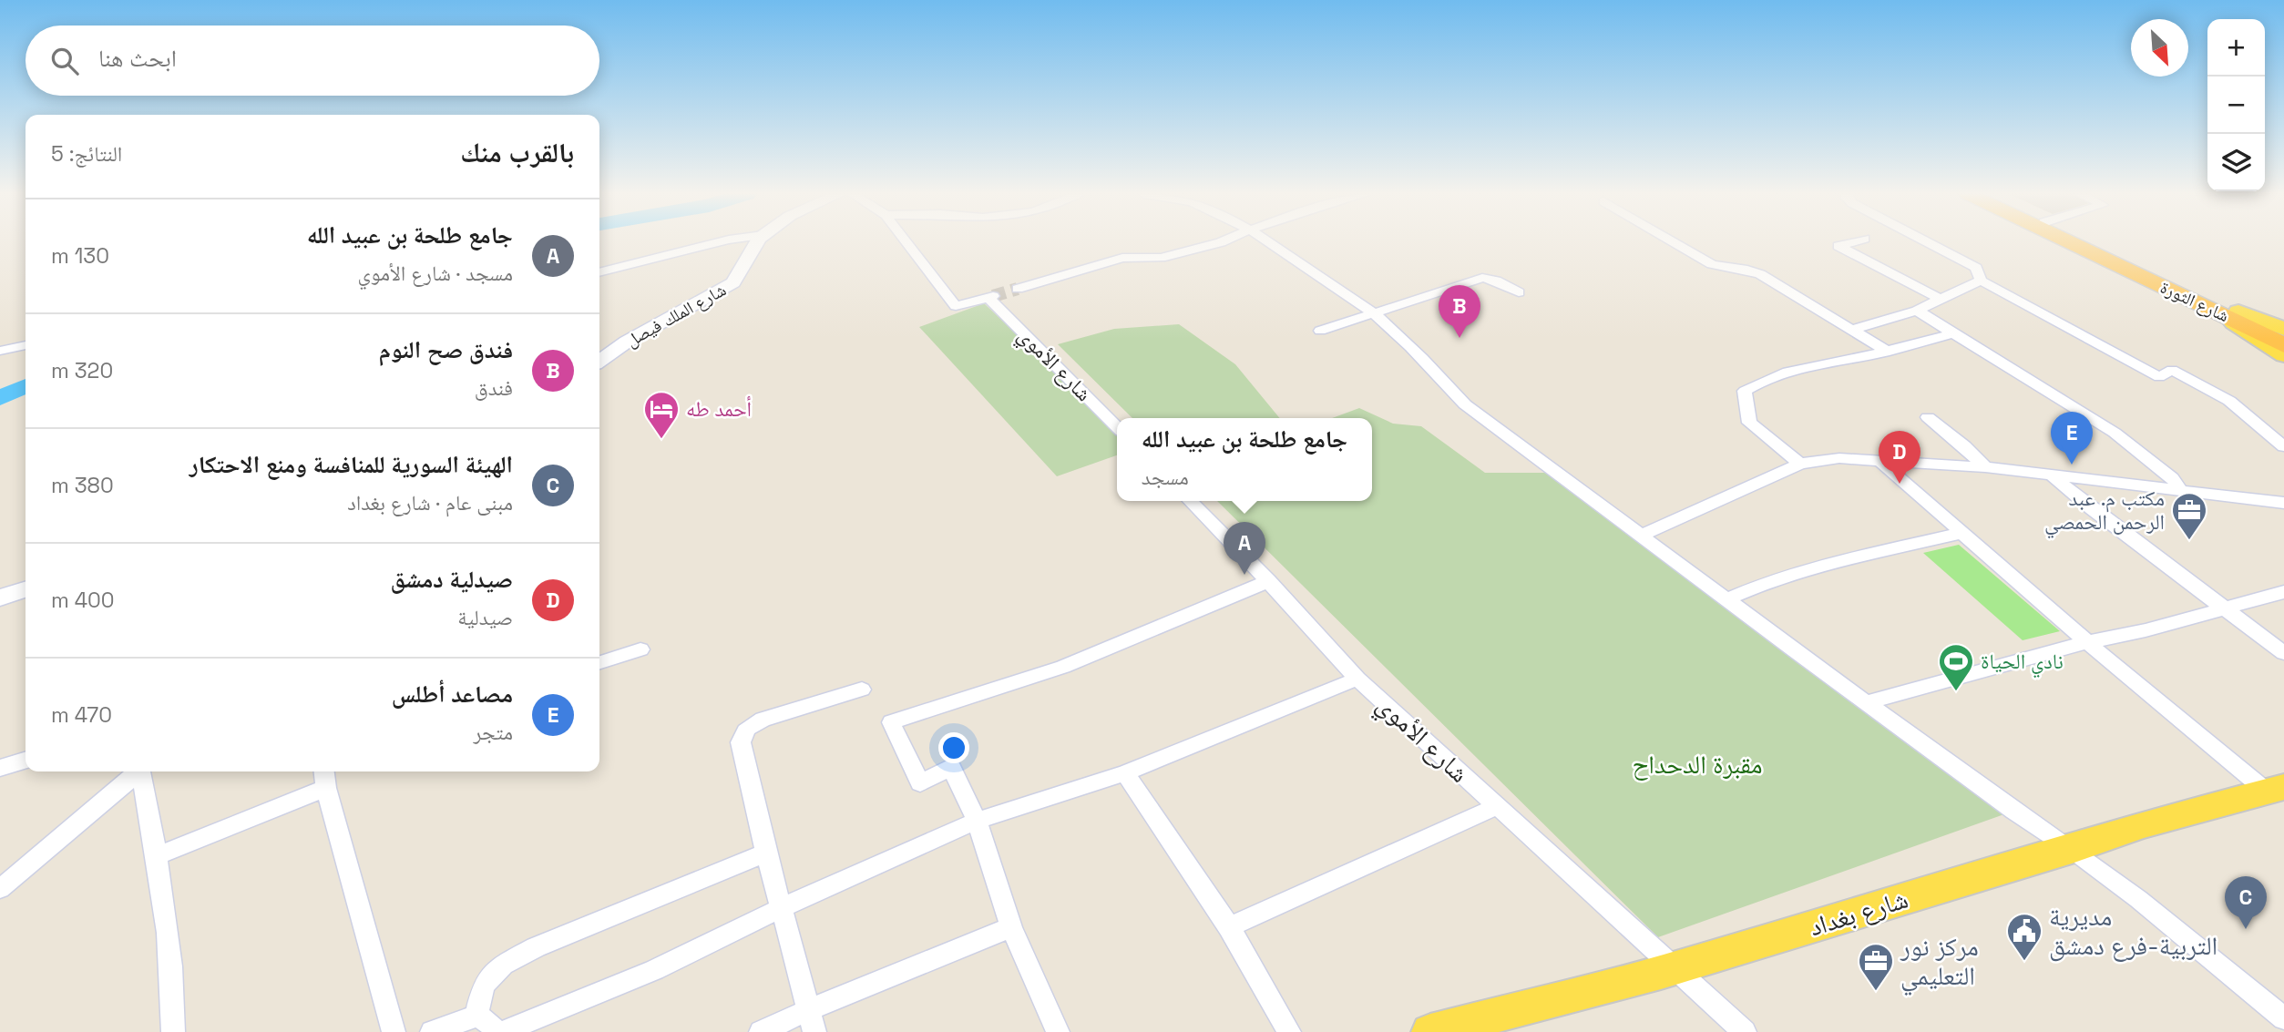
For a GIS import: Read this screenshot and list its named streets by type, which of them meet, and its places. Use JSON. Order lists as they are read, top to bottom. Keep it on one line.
{"streets":{"highway":["شارع الثورة"],"main road":["شارع بغداد"],"street":["شارع الملك فيصل","شارع الأموي"]},"crossings":[["شارع الأموي","شارع بغداد"]],"parks":["مقبرة الدحداح"],"places":{"hotel":["أحمد طه"],"office":["مكتب م. عبد الرحمن الحمصي","مركز نور التعليمي"],"sports":["نادي الحياة"],"public building":["مديرية التربية-فرع دمشق"]},"north":"bottom right","page":{"map_buttons":["+","−"],"search":"ابحث هنا","heading":["بالقرب منك","النتائج: 5"],"list":[{"mark":"A","name":"جامع طلحة بن عبيد الله","note":"مسجد · شارع الأموي","value":"130 m"},{"mark":"B","name":"فندق صح النوم","note":"فندق","value":"320 m"},{"mark":"C","name":"الهيئة السورية للمنافسة ومنع الاحتكار","note":"مبنى عام · شارع بغداد","value":"380 m"},{"mark":"D","name":"صيدلية دمشق","note":"صيدلية","value":"400 m"},{"mark":"E","name":"مصاعد أطلس","note":"متجر","value":"470 m"}],"pins":["B","E","D","A","C"],"popup":["جامع طلحة بن عبيد الله","مسجد"]}}
